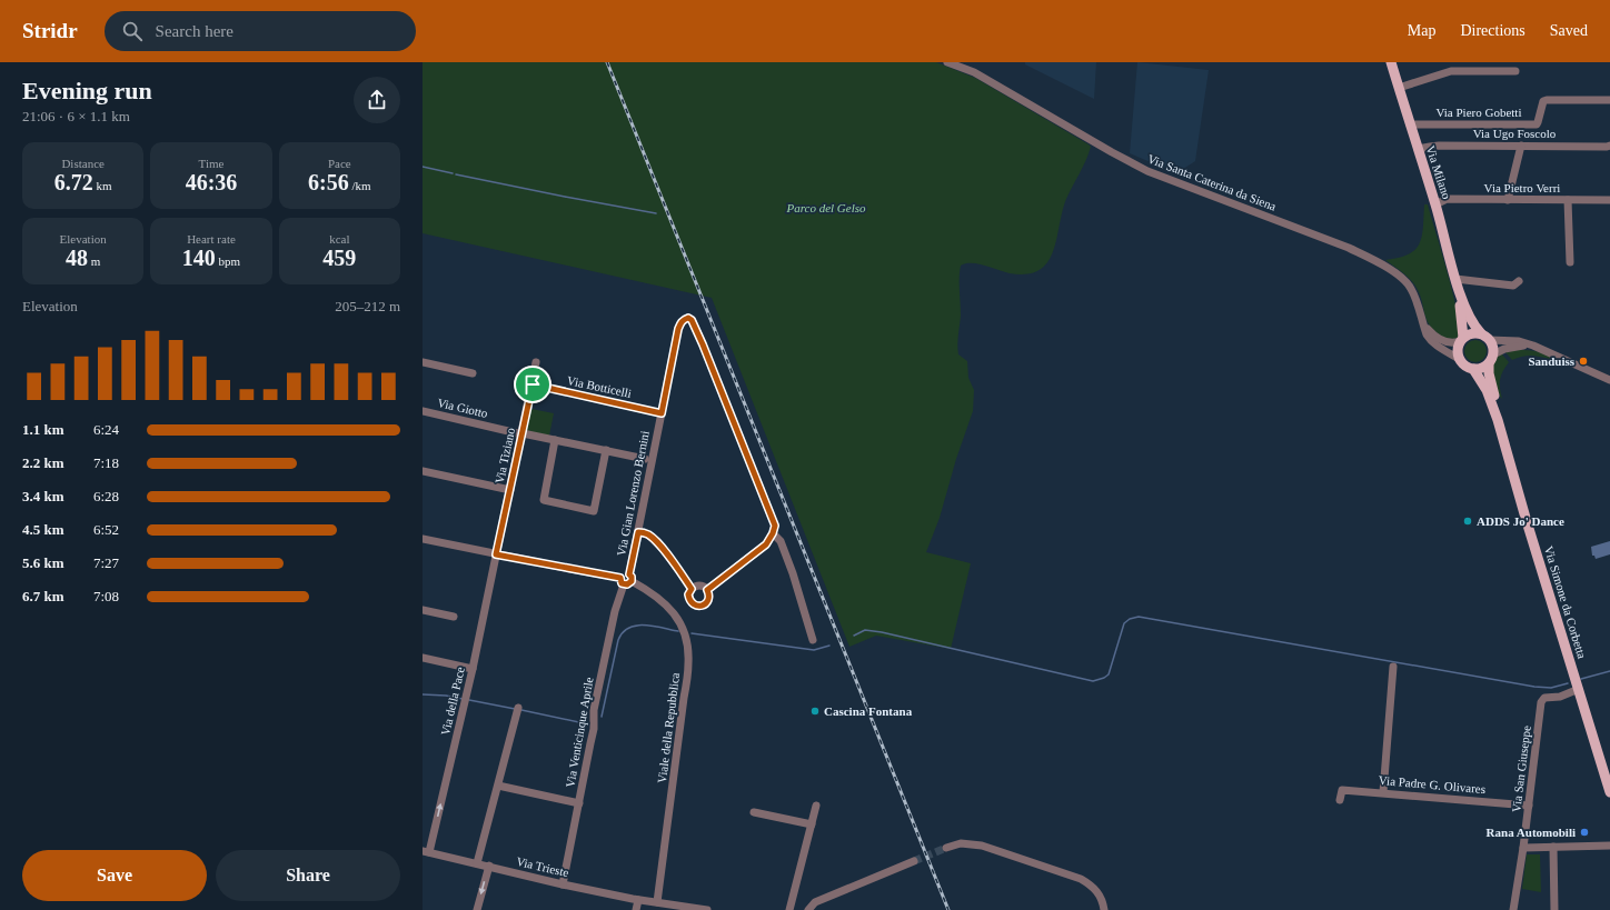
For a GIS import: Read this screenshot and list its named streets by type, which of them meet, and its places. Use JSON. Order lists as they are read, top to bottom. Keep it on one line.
{"streets":{"main road":["Via Milano","Via Simone da Corbetta"],"street":["Via Piero Gobetti","Via Ugo Foscolo","Via Santa Caterina da Siena","Via Pietro Verri","Via Botticelli","Via Giotto","Via Tiziano","Via Gian Lorenzo Bernini","Via della Pace","Viale della Repubblica","Via Venticinque Aprile","Via San Giuseppe","Via Padre G. Olivares","Via Trieste"]},"crossings":[["Via Piero Gobetti","Via Milano"],["Via Ugo Foscolo","Via Milano"],["Via Milano","Via Pietro Verri"],["Via Santa Caterina da Siena","Via Simone da Corbetta"],["Via Botticelli","Via Tiziano"],["Via Botticelli","Via Gian Lorenzo Bernini"],["Via Giotto","Via Tiziano"],["Via Tiziano","Via della Pace"],["Via Gian Lorenzo Bernini","Viale della Repubblica"],["Via Simone da Corbetta","Via San Giuseppe"],["Via della Pace","Via Trieste"],["Viale della Repubblica","Via Trieste"],["Via Venticinque Aprile","Via Trieste"],["Via San Giuseppe","Via Padre G. Olivares"]],"parks":["Parco del Gelso"],"places":["Sanduiss","ADDS Jo' Dance","Cascina Fontana","Rana Automobili"],"page":{"header":"Stridr","search":"Search here","nav":["Map","Directions","Saved"],"heading":["Evening run","21:06 · 6 × 1.1 km"],"stats":[["Distance","6.72 km"],["Time","46:36"],["Pace","6:56 /km"],["Elevation","48 m"],["Heart rate","140 bpm"],["kcal","459"]],"chart":["Elevation","205–212 m"],"list":[{"name":"1.1 km","note":"6:24"},{"name":"2.2 km","note":"7:18"},{"name":"3.4 km","note":"6:28"},{"name":"4.5 km","note":"6:52"},{"name":"5.6 km","note":"7:27"},{"name":"6.7 km","note":"7:08"}],"buttons":["Save","Share"]}}
